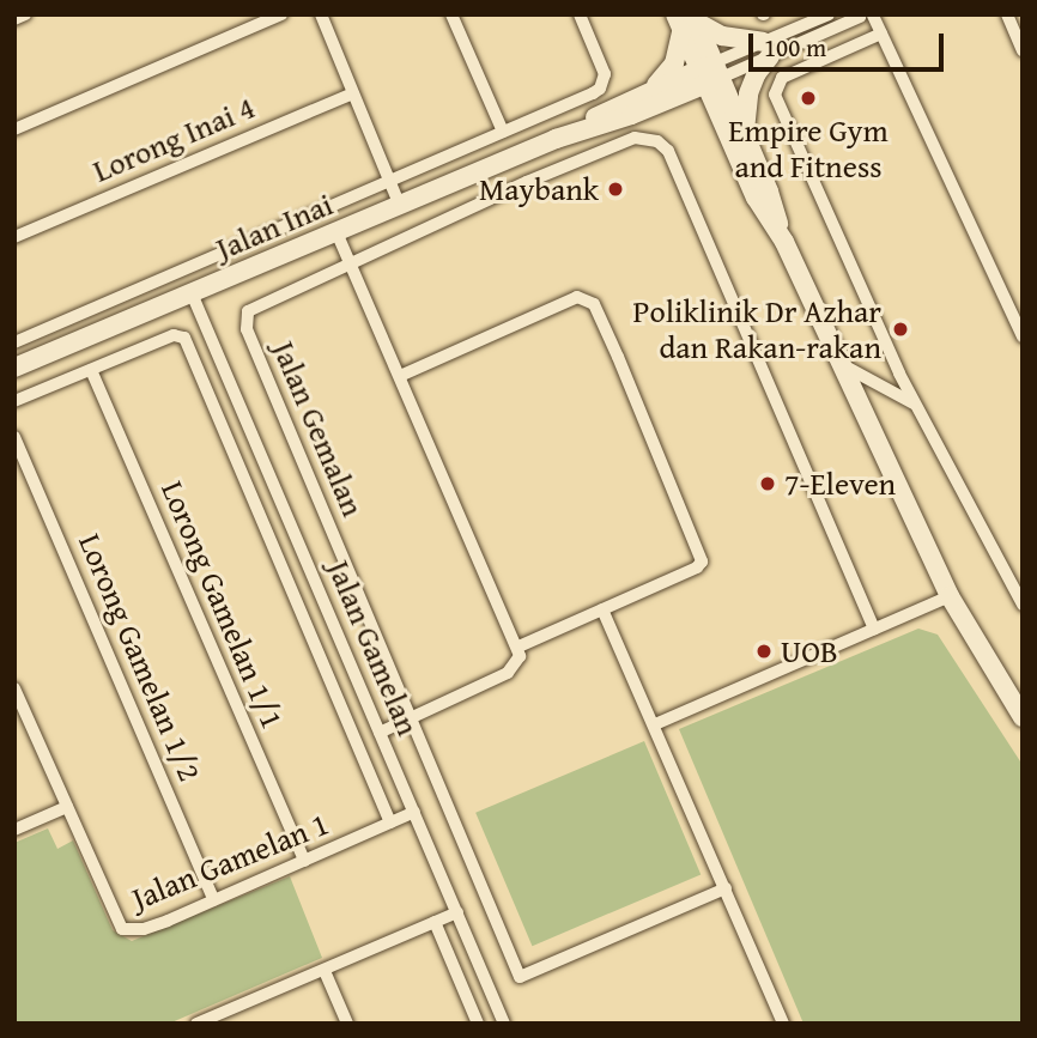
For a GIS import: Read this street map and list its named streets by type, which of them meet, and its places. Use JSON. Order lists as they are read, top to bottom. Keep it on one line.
{"streets":{"main road":["Jalan Inai"],"street":["Lorong Inai 4","Jalan Gemalan","Lorong Gamelan 1/1","Jalan Gamelan","Lorong Gamelan 1/2","Jalan Gamelan 1"]},"crossings":[["Jalan Inai","Jalan Gamelan"],["Lorong Gamelan 1/1","Jalan Gamelan 1"],["Jalan Gamelan","Jalan Gamelan 1"],["Lorong Gamelan 1/2","Jalan Gamelan 1"]],"places":["Empire Gym and Fitness","Maybank","Poliklinik Dr Azhar dan Rakan-rakan","7-Eleven","UOB"],"scale_bar":"100 m"}
